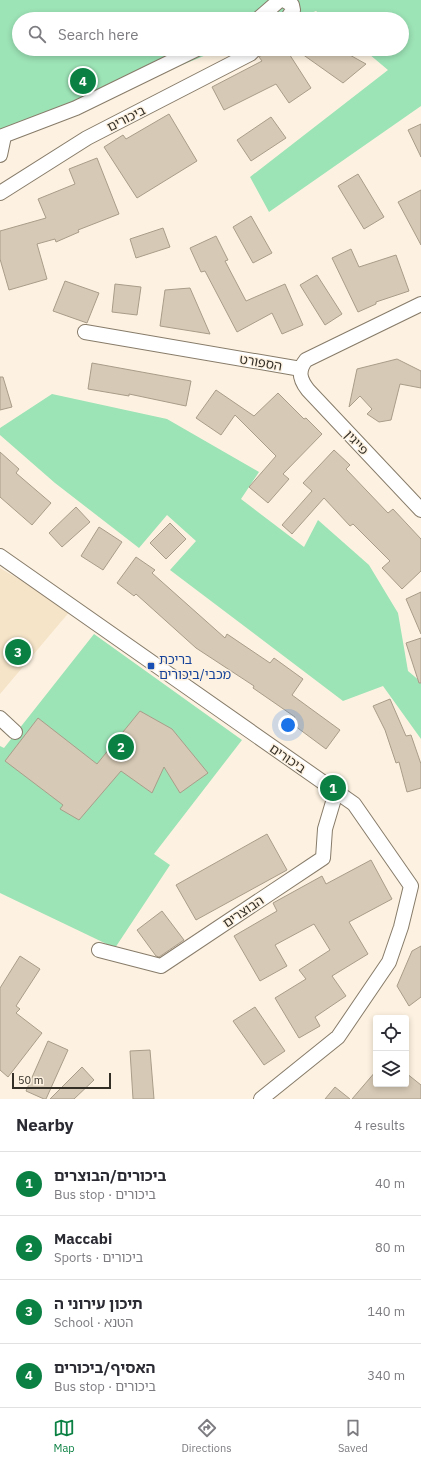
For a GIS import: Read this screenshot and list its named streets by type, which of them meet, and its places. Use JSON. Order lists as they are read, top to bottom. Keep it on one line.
{"streets":{"street":["ביכורים","הספורט","פייגין","הבוצרים"]},"crossings":[["ביכורים","הבוצרים"],["הספורט","פייגין"]],"places":{"transit":["בריכת מכבי/ביכורים"]},"scale_bar":"50 m","page":{"search":"Search here","pins":["4","3","2","1"],"scale":"50 m","heading":["Nearby","4 results"],"list":[{"mark":"1","name":"ביכורים/הבוצרים","note":"Bus stop · ביכורים","value":"40 m"},{"mark":"2","name":"Maccabi","note":"Sports · ביכורים","value":"80 m"},{"mark":"3","name":"תיכון עירוני ה","note":"School · הטנא","value":"140 m"},{"mark":"4","name":"האסיף/ביכורים","note":"Bus stop · ביכורים","value":"340 m"}],"nav":["Map","Directions","Saved"]}}
